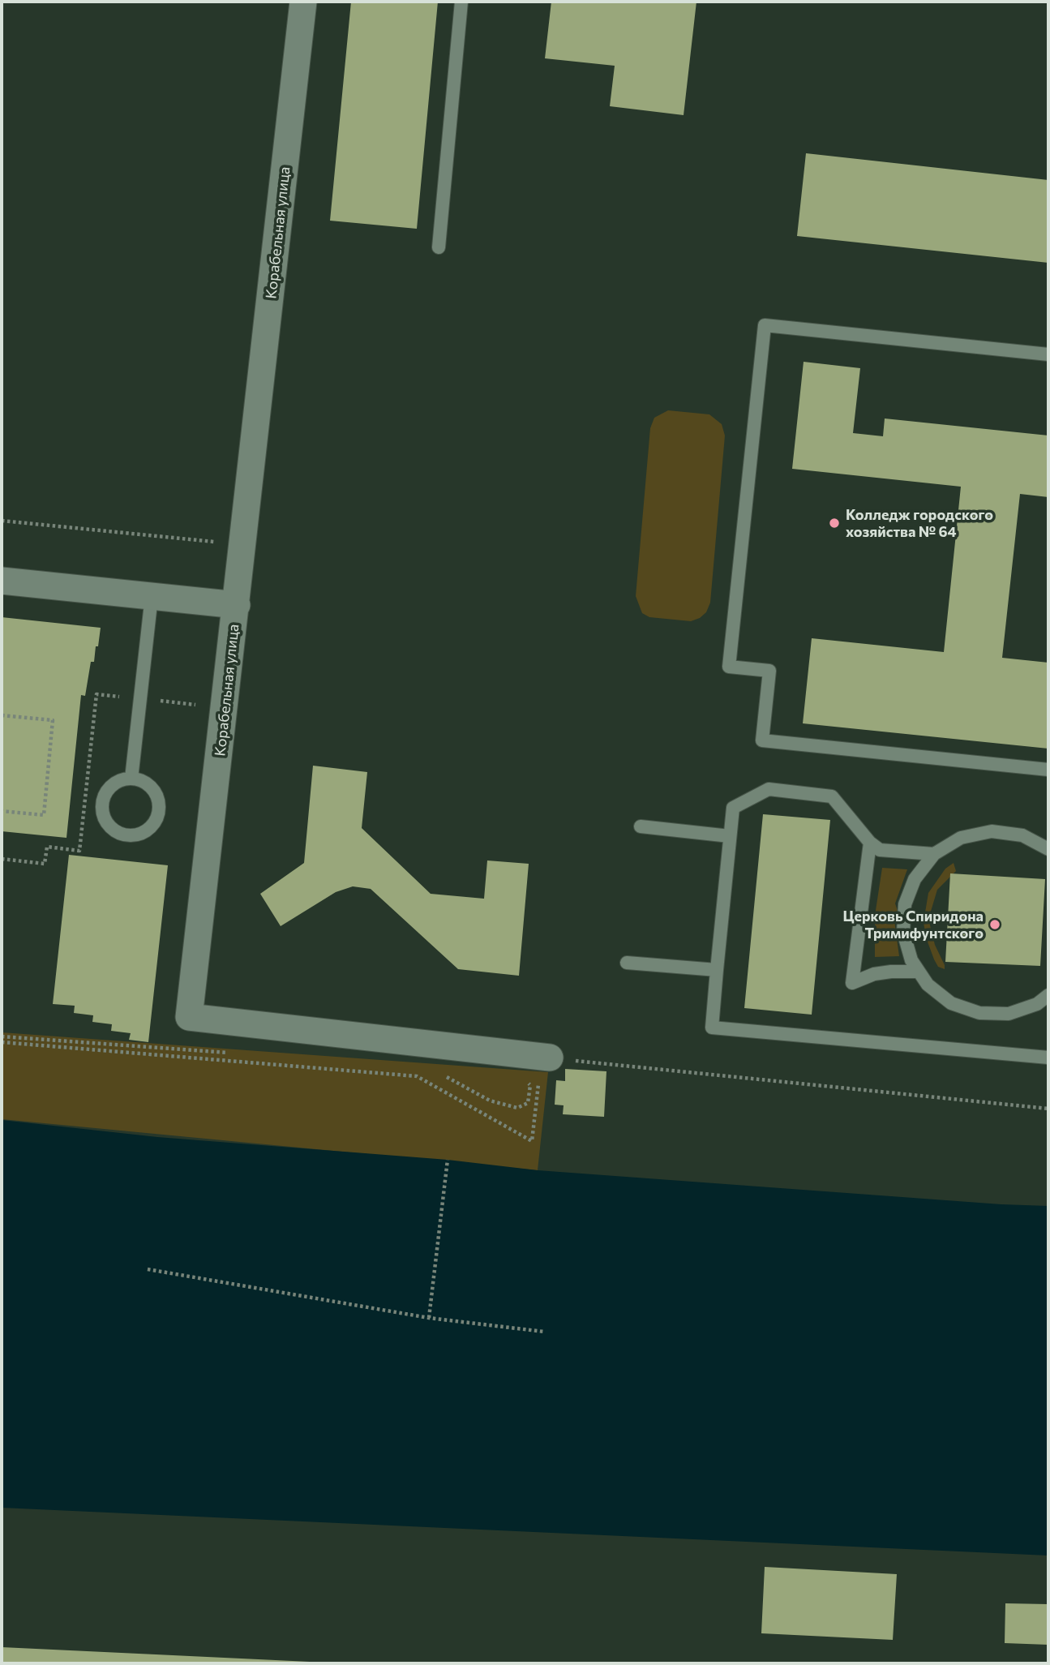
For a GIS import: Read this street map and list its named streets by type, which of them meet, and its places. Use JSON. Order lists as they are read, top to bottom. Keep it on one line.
{"streets":{"street":["Корабельная улица"]},"places":["Колледж городского хозяйства № 64","Церковь Спиридона Тримифунтского"]}
